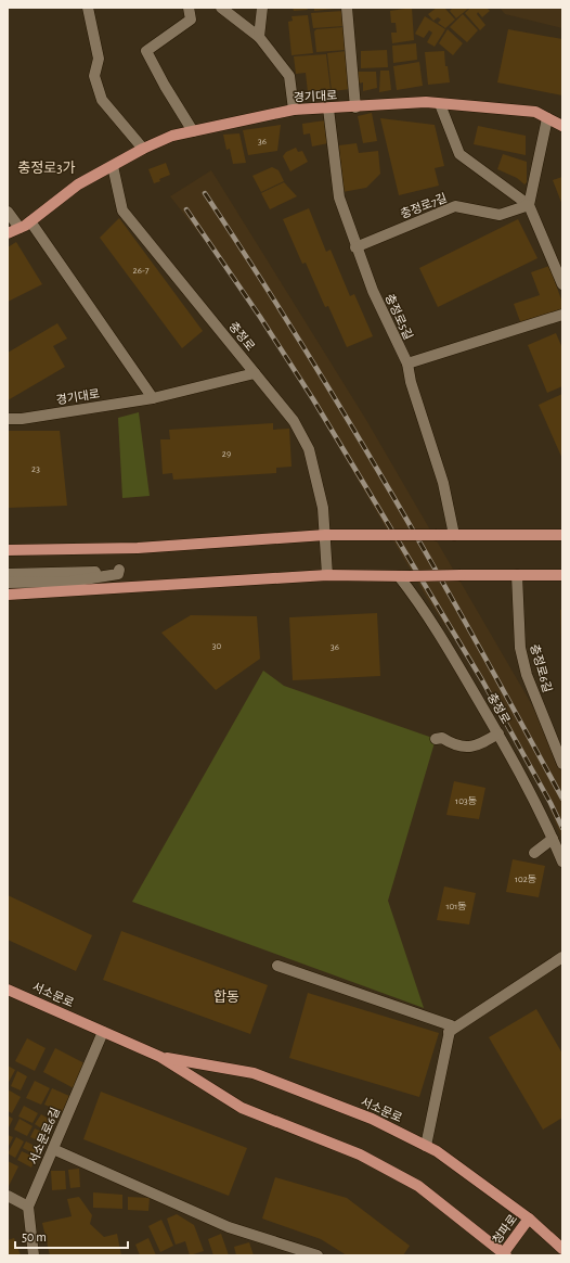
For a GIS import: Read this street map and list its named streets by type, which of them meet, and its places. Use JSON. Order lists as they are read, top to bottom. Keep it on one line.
{"streets":{"main road":["경기대로","서소문로","청파로"],"street":["충정로7길","충정로5길","충정로","충정로6길","서소문로6길"]},"crossings":[["경기대로","충정로5길"],["경기대로","충정로"],["충정로7길","충정로5길"],["서소문로","서소문로6길"],["서소문로","청파로"]],"districts":["충정로3가","합동"],"house_numbers":["36","26-7","29","23","30","36","103동","102동","101동"],"scale_bar":"50 m"}
